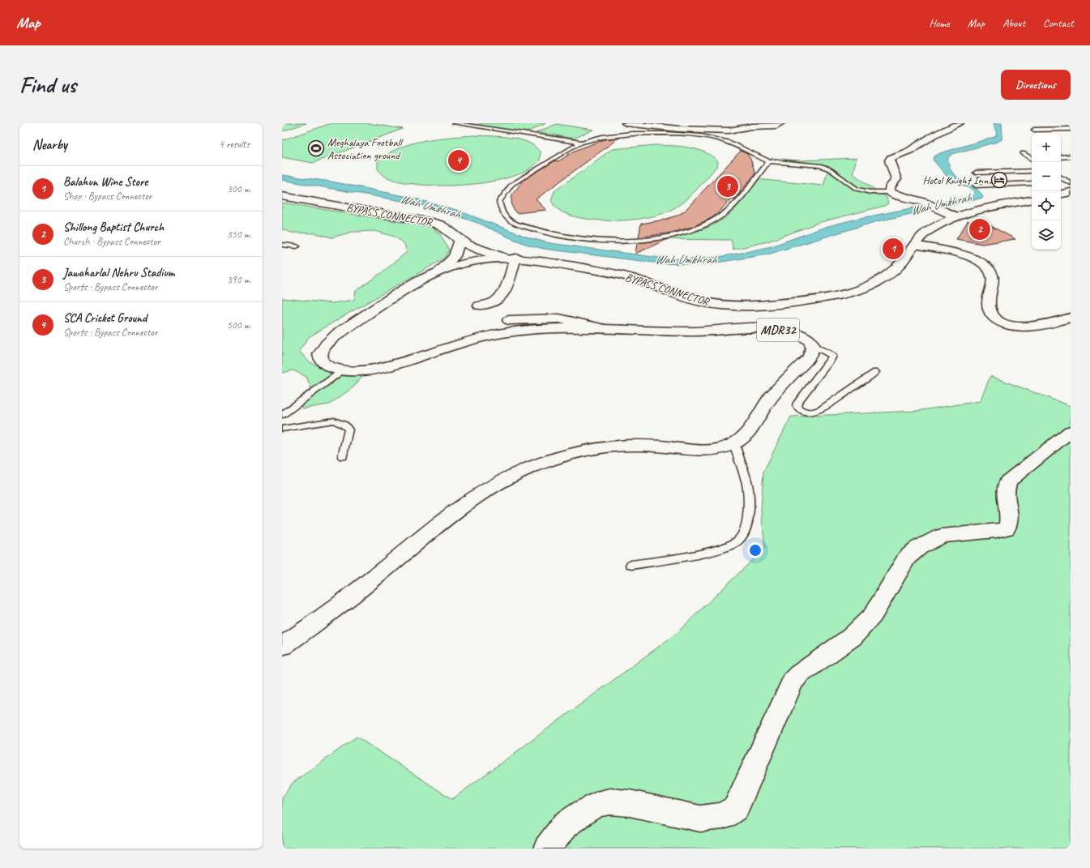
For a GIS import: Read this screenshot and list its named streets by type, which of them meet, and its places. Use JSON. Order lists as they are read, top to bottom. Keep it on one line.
{"streets":{"street":["BYPASS CONNECTOR","MDR32"]},"crossings":[["BYPASS CONNECTOR","MDR32"]],"water":["Wah Umkhrah"],"places":{"sports":["Meghalaya Football Association ground"],"hotel":["Hotel Knight Inn"]},"page":{"header":"Map","nav":["Home","Map","About","Contact"],"buttons":"Directions","title":"Find us","heading":["Nearby","4 results"],"map_buttons":["+","−"],"pins":["4","3","2","1"],"list":[{"mark":"1","name":"Balahun Wine Store","note":"Shop · Bypass Connector","value":"300 m"},{"mark":"2","name":"Shillong Baptist Church","note":"Church · Bypass Connector","value":"350 m"},{"mark":"3","name":"Jawaharlal Nehru Stadium","note":"Sports · Bypass Connector","value":"390 m"},{"mark":"4","name":"SCA Cricket Ground","note":"Sports · Bypass Connector","value":"500 m"}]}}
